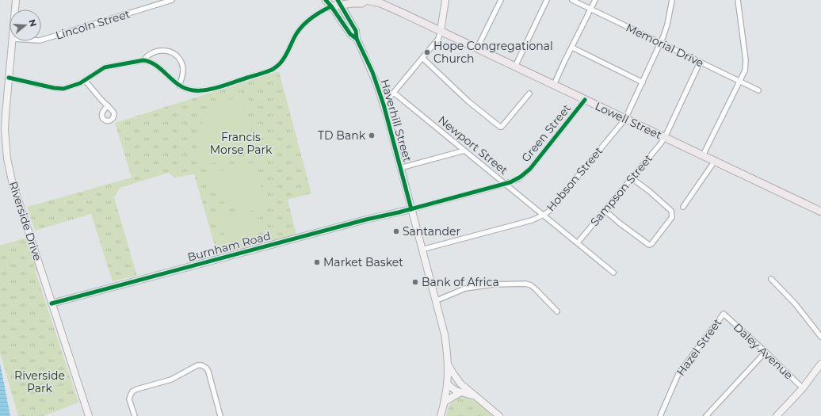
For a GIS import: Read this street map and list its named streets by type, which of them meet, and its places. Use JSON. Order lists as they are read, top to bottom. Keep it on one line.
{"streets":{"main road":["Haverhill Street","Lowell Street","Riverside Drive","Burnham Road"],"street":["Lincoln Street","Memorial Drive","Green Street","Newport Street","Hobson Street","Sampson Street","Hazel Street","Daley Avenue"]},"crossings":[["Memorial Drive","Hobson Street"],["Memorial Drive","Sampson Street"],["Haverhill Street","Lowell Street"],["Haverhill Street","Green Street"],["Haverhill Street","Hobson Street"],["Haverhill Street","Burnham Road"],["Lowell Street","Green Street"],["Lowell Street","Hobson Street"],["Lowell Street","Sampson Street"],["Green Street","Newport Street"],["Green Street","Burnham Road"],["Newport Street","Hobson Street"],["Newport Street","Sampson Street"],["Riverside Drive","Burnham Road"],["Hazel Street","Daley Avenue"]],"parks":["Francis Morse Park","Riverside Park"],"places":["Hope Congregational Church","TD Bank","Santander","Market Basket","Bank of Africa"],"north":"right"}
